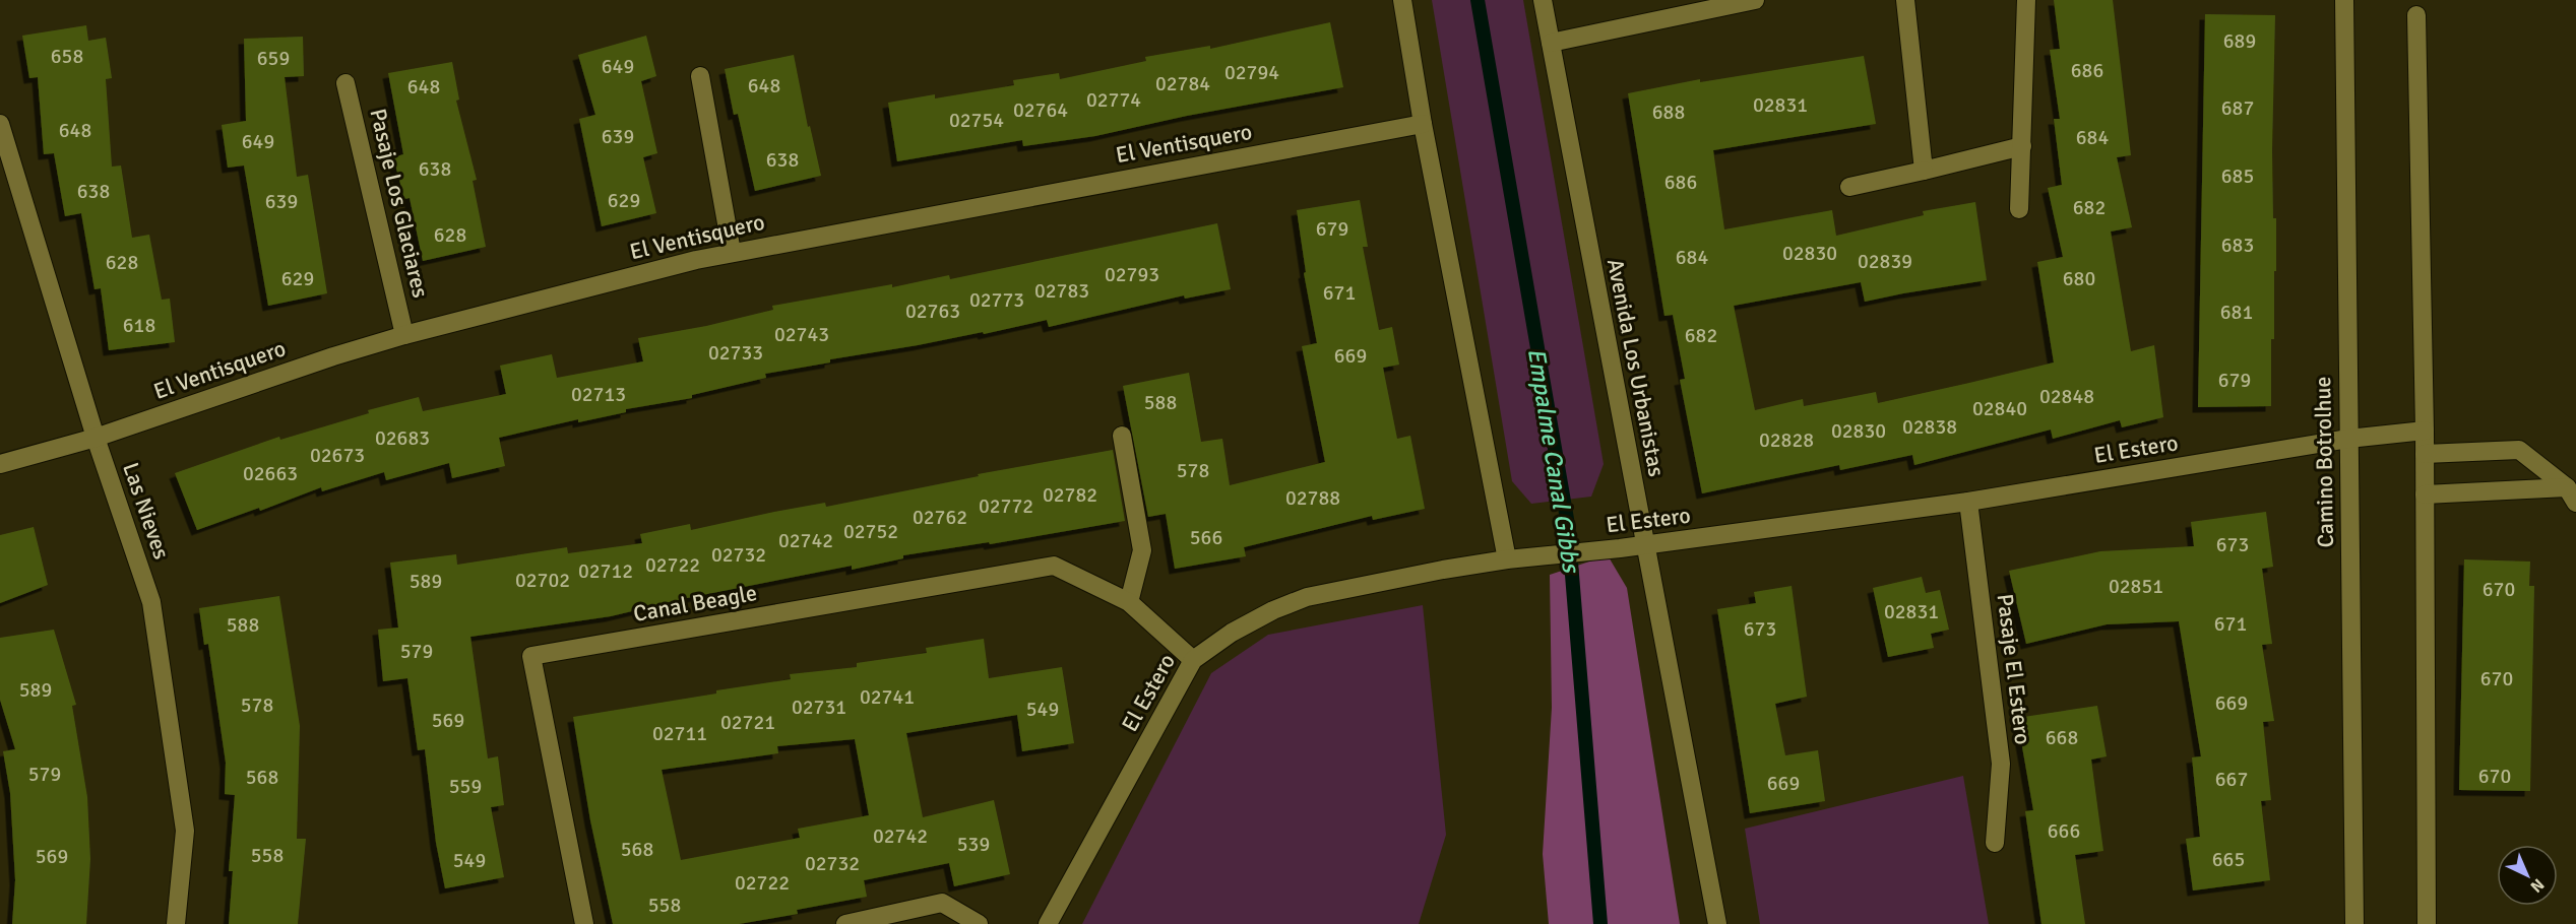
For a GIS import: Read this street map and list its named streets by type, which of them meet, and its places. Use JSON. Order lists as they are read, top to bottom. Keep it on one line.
{"streets":{"street":["El Ventisquero","Pasaje Los Glaciares","Avenida Los Urbanistas","El Estero","Camino Botrolhue","Las Nieves","Canal Beagle","Pasaje El Estero"]},"crossings":[["El Ventisquero","Pasaje Los Glaciares"],["El Ventisquero","Las Nieves"],["Avenida Los Urbanistas","El Estero"],["El Estero","Camino Botrolhue"],["El Estero","Canal Beagle"],["El Estero","Pasaje El Estero"]],"water":["Empalme Canal Gibbs"],"house_numbers":["689","658","659","649","686","02794","02784","648","648","02774","02831","687","02764","688","02754","648","639","684","649","638","638","685","686","638","629","639","682","679","628","683","02830","684","02839","628","02793","629","680","02783","671","02773","02763","681","618","02743","682","02733","669","679","02713","02848","588","02840","02838","02830","02683","02828","02673","578","02663","02782","02788","02772","02762","02752","566","02742","673","02732","02722","02712","02702","589","02851","670","02831","671","588","673","579","670","589","02741","669","578","02731","549","569","02721","02711","668","579","670","568","667","669","559","666","02742","539","568","558","569","665","549","02732","02722","558"],"north":"bottom right"}
